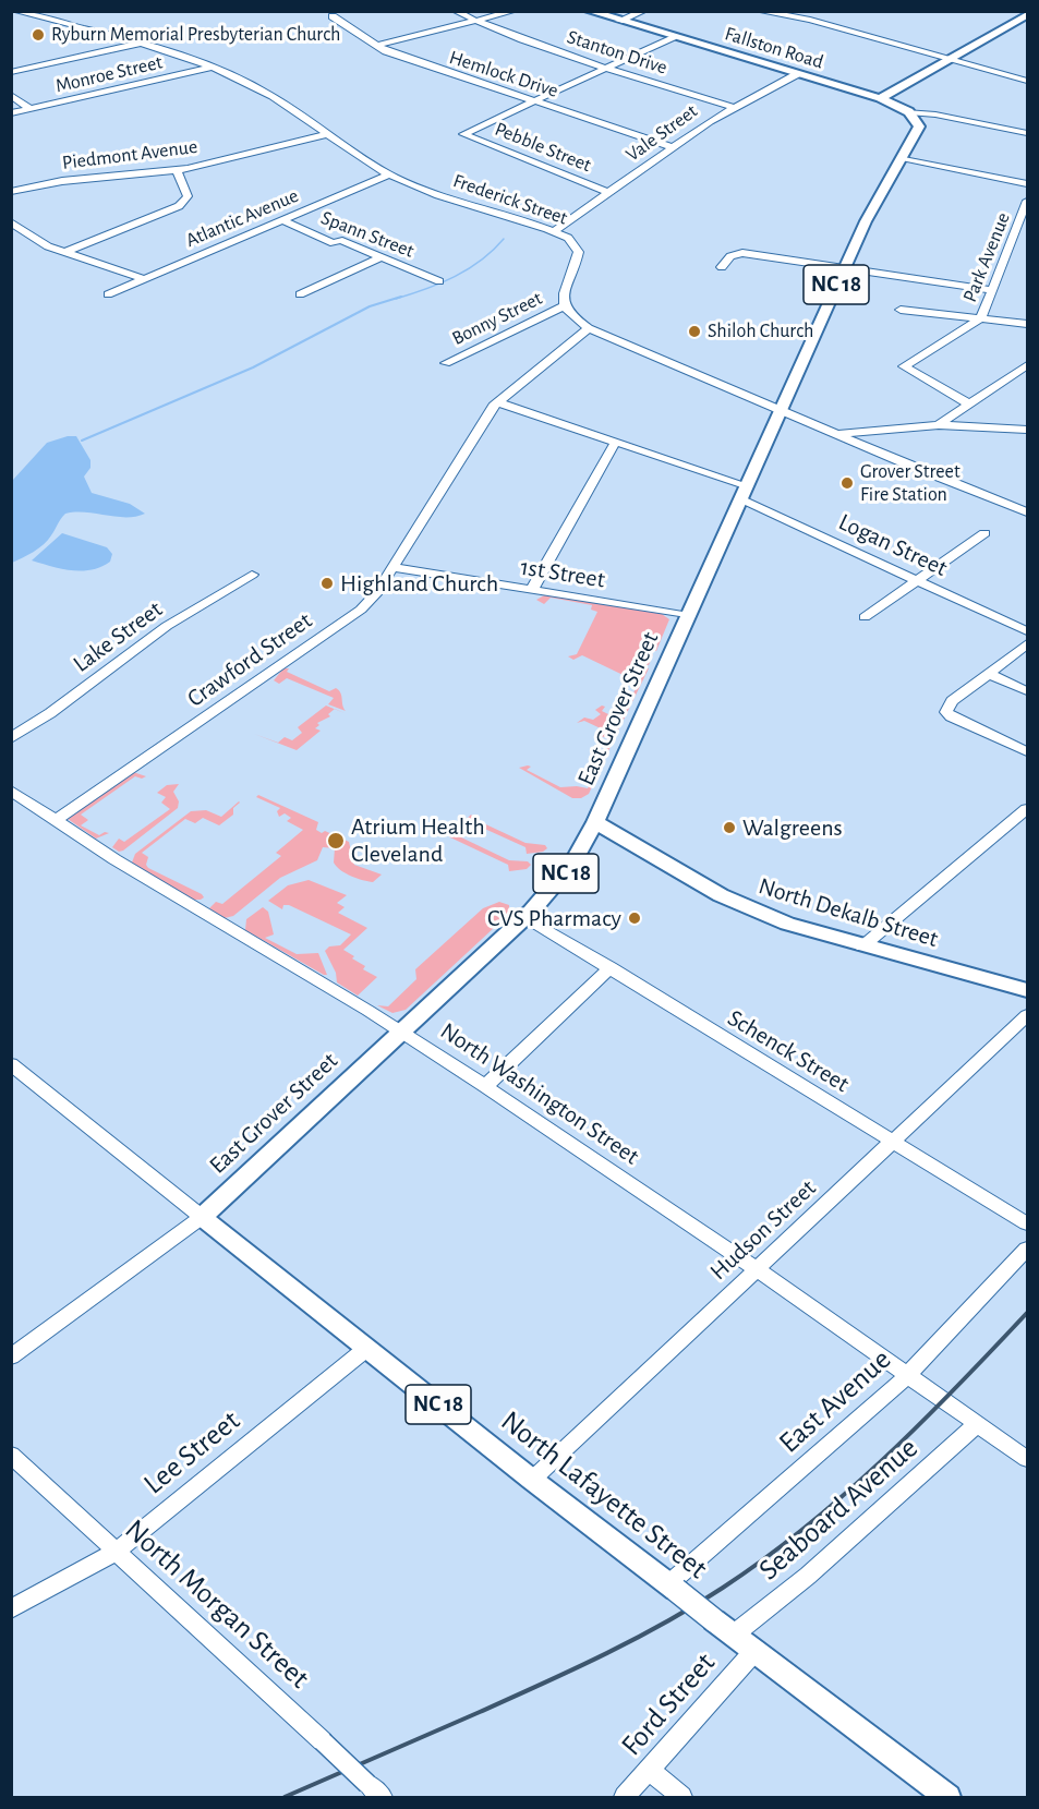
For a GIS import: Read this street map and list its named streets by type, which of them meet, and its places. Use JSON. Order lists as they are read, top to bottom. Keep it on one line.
{"streets":{"main road":["Fallston Road","NC 18","East Grover Street","North Dekalb Street","North Lafayette Street"],"street":["Stanton Drive","Monroe Street","Hemlock Drive","Vale Street","Pebble Street","Piedmont Avenue","Frederick Street","Atlantic Avenue","Spann Street","Park Avenue","Bonny Street","Logan Street","1st Street","Lake Street","Crawford Street","Schenck Street","North Washington Street","Hudson Street","East Avenue","Lee Street","Seaboard Avenue","North Morgan Street","Ford Street"]},"crossings":[["Fallston Road","Vale Street"],["Fallston Road","East Grover Street"],["Stanton Drive","Vale Street"],["Monroe Street","Frederick Street"],["Hemlock Drive","Vale Street"],["Hemlock Drive","Pebble Street"],["Vale Street","Pebble Street"],["Vale Street","Frederick Street"],["Piedmont Avenue","Frederick Street"],["Frederick Street","Atlantic Avenue"],["Frederick Street","Bonny Street"],["Atlantic Avenue","Spann Street"],["Logan Street","Crawford Street"],["Logan Street","East Grover Street"],["1st Street","Crawford Street"],["1st Street","East Grover Street"],["Crawford Street","North Washington Street"],["East Grover Street","North Dekalb Street"],["East Grover Street","Schenck Street"],["East Grover Street","North Washington Street"],["East Grover Street","North Lafayette Street"],["Schenck Street","Hudson Street"],["North Washington Street","Hudson Street"],["North Washington Street","East Avenue"],["North Washington Street","Seaboard Avenue"],["Hudson Street","North Lafayette Street"],["East Avenue","North Lafayette Street"],["Lee Street","North Lafayette Street"],["Lee Street","North Morgan Street"],["North Lafayette Street","Seaboard Avenue"],["North Lafayette Street","Ford Street"]],"places":["Ryburn Memorial Presbyterian Church","Shiloh Church","Grover Street Fire Station","Highland Church","Walgreens","Atrium Health Cleveland","CVS Pharmacy"]}
